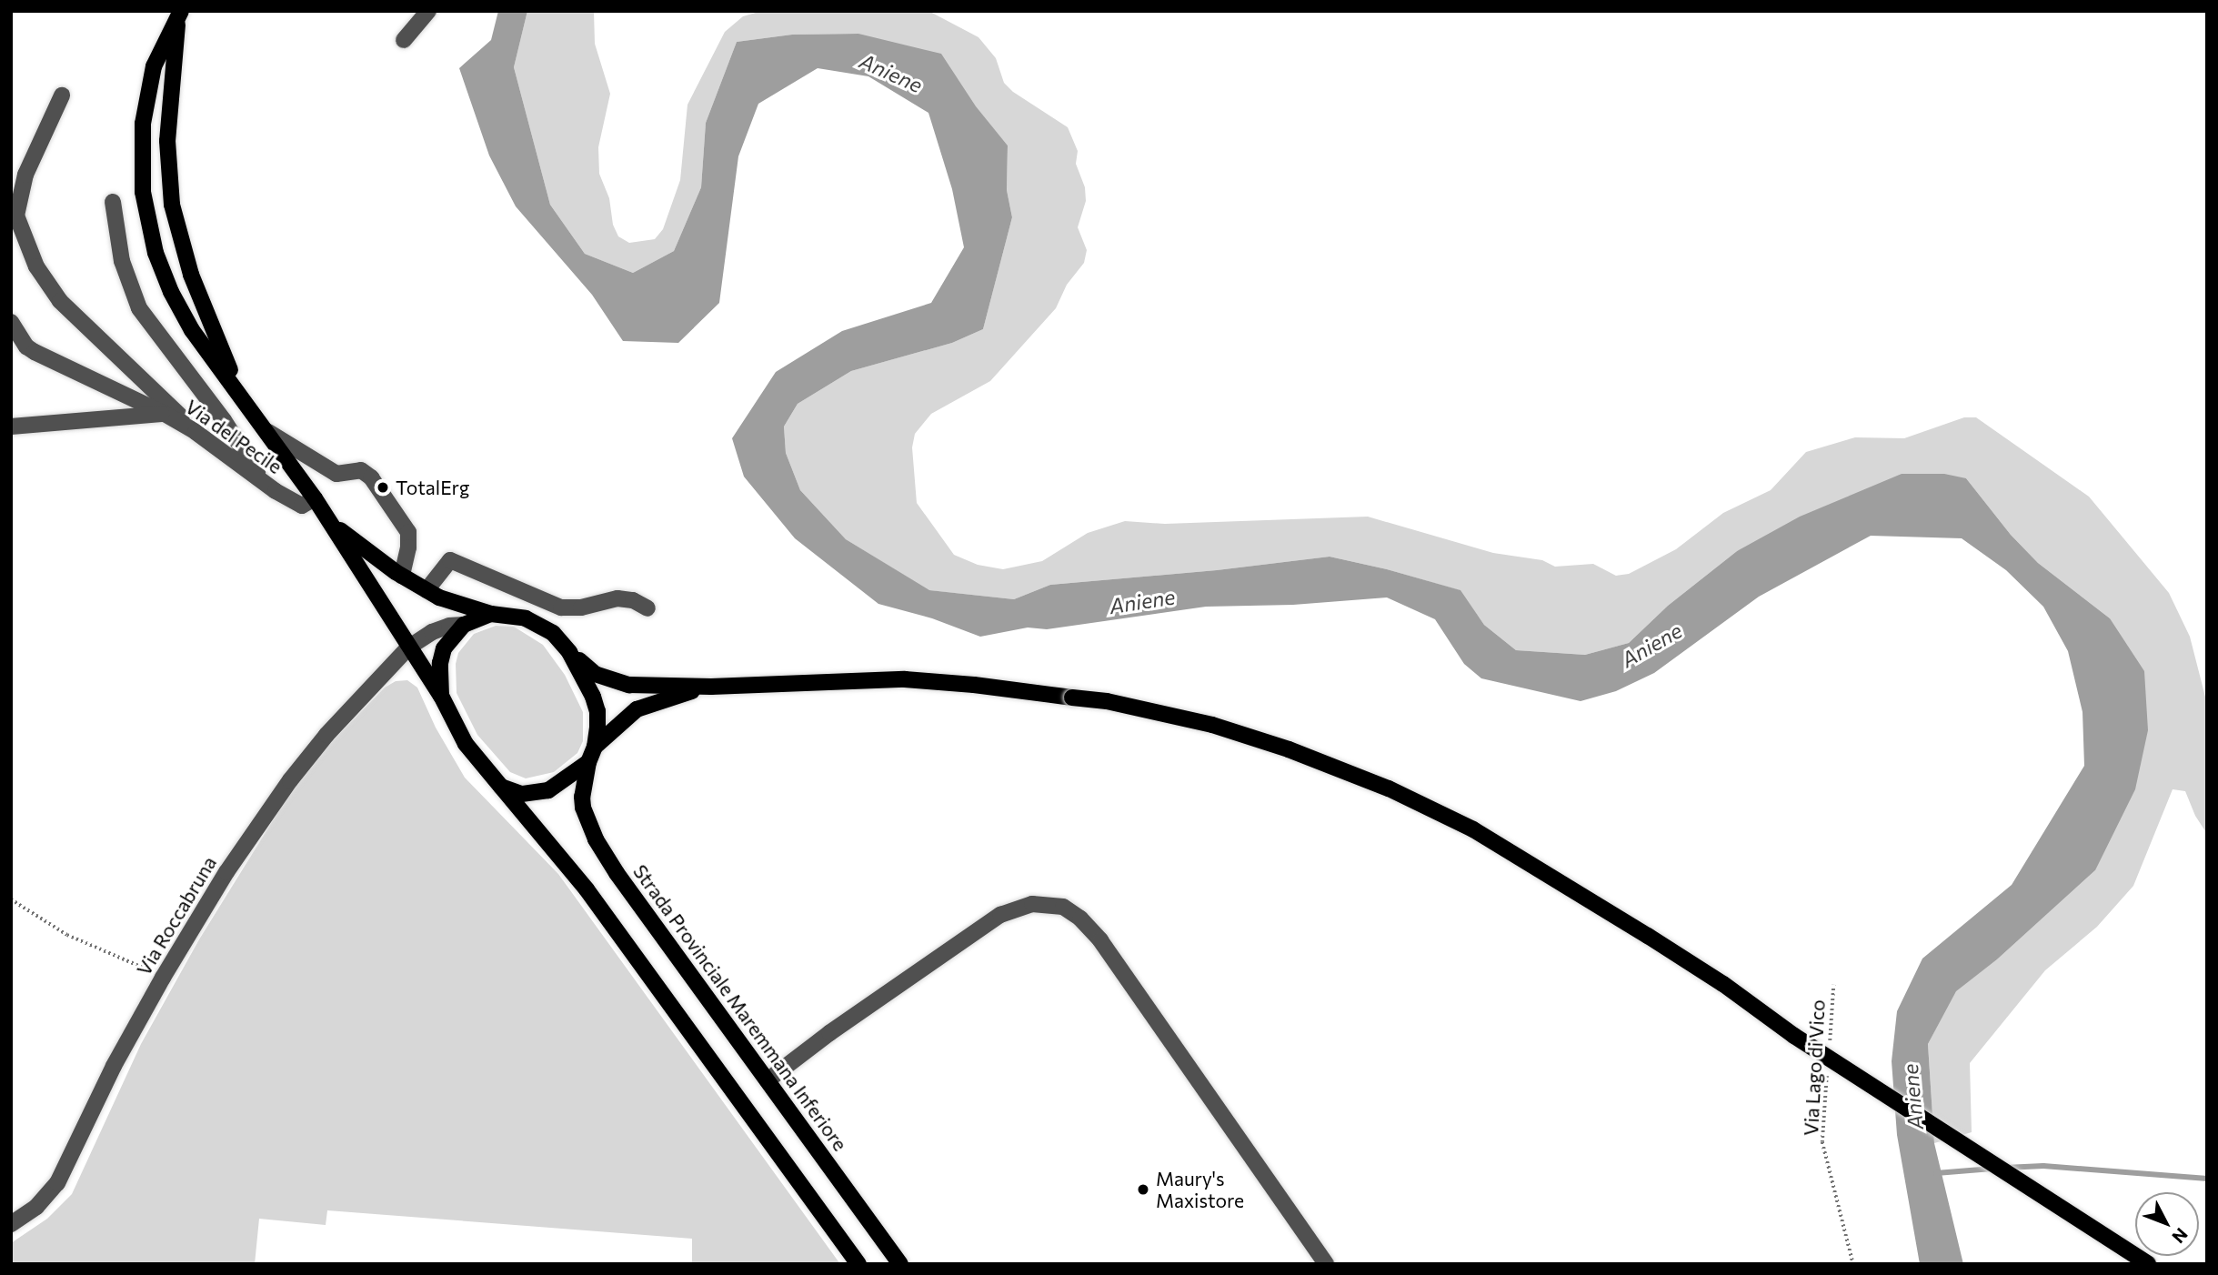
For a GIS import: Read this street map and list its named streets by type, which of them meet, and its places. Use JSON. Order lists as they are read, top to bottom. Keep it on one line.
{"streets":{"main road":["Strada Provinciale Maremmana Inferiore"],"street":["Via del Pecile","Via Roccabruna"],"path":["Via Lago di Vico"]},"crossings":[["Via Roccabruna","Strada Provinciale Maremmana Inferiore"]],"water":["Aniene"],"places":["TotalErg","Maury's Maxistore"],"north":"bottom right"}
